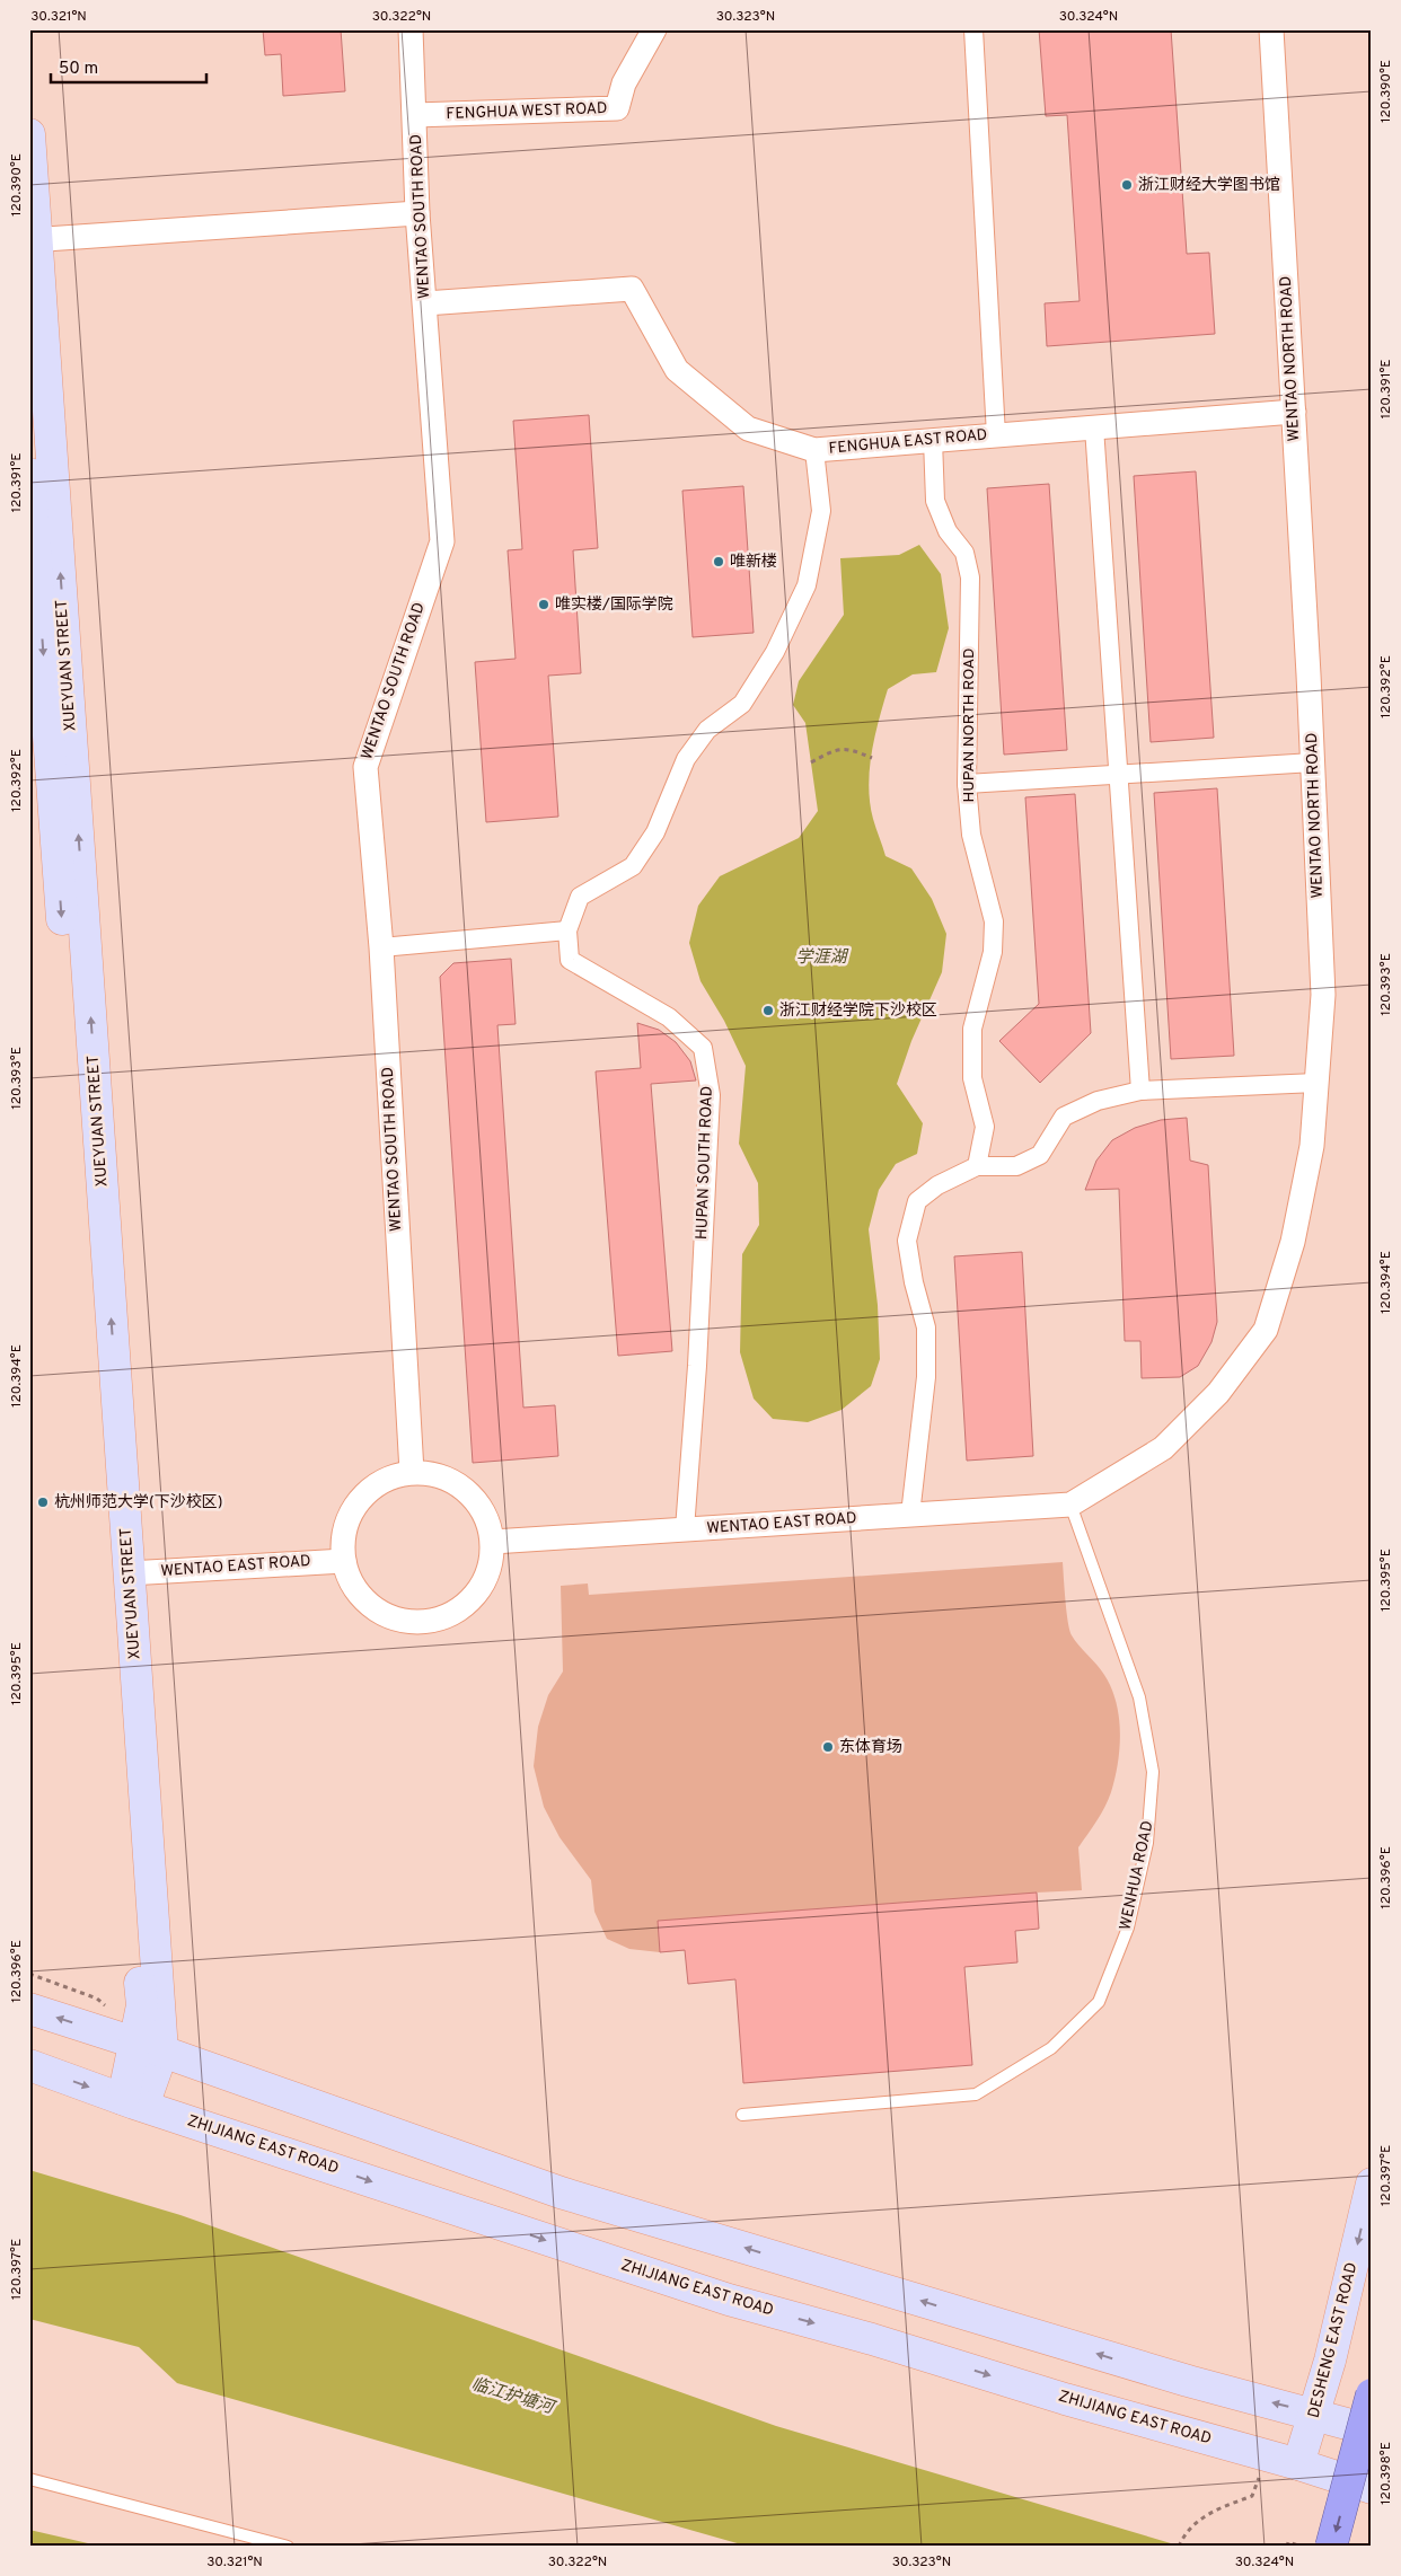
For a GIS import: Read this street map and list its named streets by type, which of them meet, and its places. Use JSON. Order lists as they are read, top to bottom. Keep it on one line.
{"streets":{"main road":["XUEYUAN STREET","ZHIJIANG EAST ROAD","DESHENG EAST ROAD"],"street":["FENGHUA WEST ROAD","WENTAO SOUTH ROAD","WENTAO NORTH ROAD","FENGHUA EAST ROAD","HUPAN NORTH ROAD","HUPAN SOUTH ROAD","WENTAO EAST ROAD"],"lane":["WENHUA ROAD"]},"crossings":[["FENGHUA WEST ROAD","WENTAO SOUTH ROAD"],["WENTAO SOUTH ROAD","FENGHUA EAST ROAD"],["WENTAO SOUTH ROAD","WENTAO EAST ROAD"],["WENTAO NORTH ROAD","FENGHUA EAST ROAD"],["WENTAO NORTH ROAD","WENTAO EAST ROAD"],["WENTAO NORTH ROAD","WENHUA ROAD"],["FENGHUA EAST ROAD","HUPAN NORTH ROAD"],["FENGHUA EAST ROAD","HUPAN SOUTH ROAD"],["XUEYUAN STREET","WENTAO EAST ROAD"],["XUEYUAN STREET","ZHIJIANG EAST ROAD"],["HUPAN SOUTH ROAD","WENTAO EAST ROAD"],["WENTAO EAST ROAD","WENHUA ROAD"],["ZHIJIANG EAST ROAD","DESHENG EAST ROAD"]],"one_way":["DESHENG EAST ROAD"],"water":["学涯湖","临江护塘河"],"places":["浙江财经大学图书馆","唯新楼","唯实楼/国际学院","浙江财经学院下沙校区","杭州师范大学(下沙校区)","东体育场"],"scale_bar":"50 m","coordinates":["30.321°N","30.322°N","30.323°N","30.324°N","120.390°E","120.391°E","120.392°E","120.393°E","120.394°E","120.395°E","120.396°E","120.397°E","120.398°E"]}
